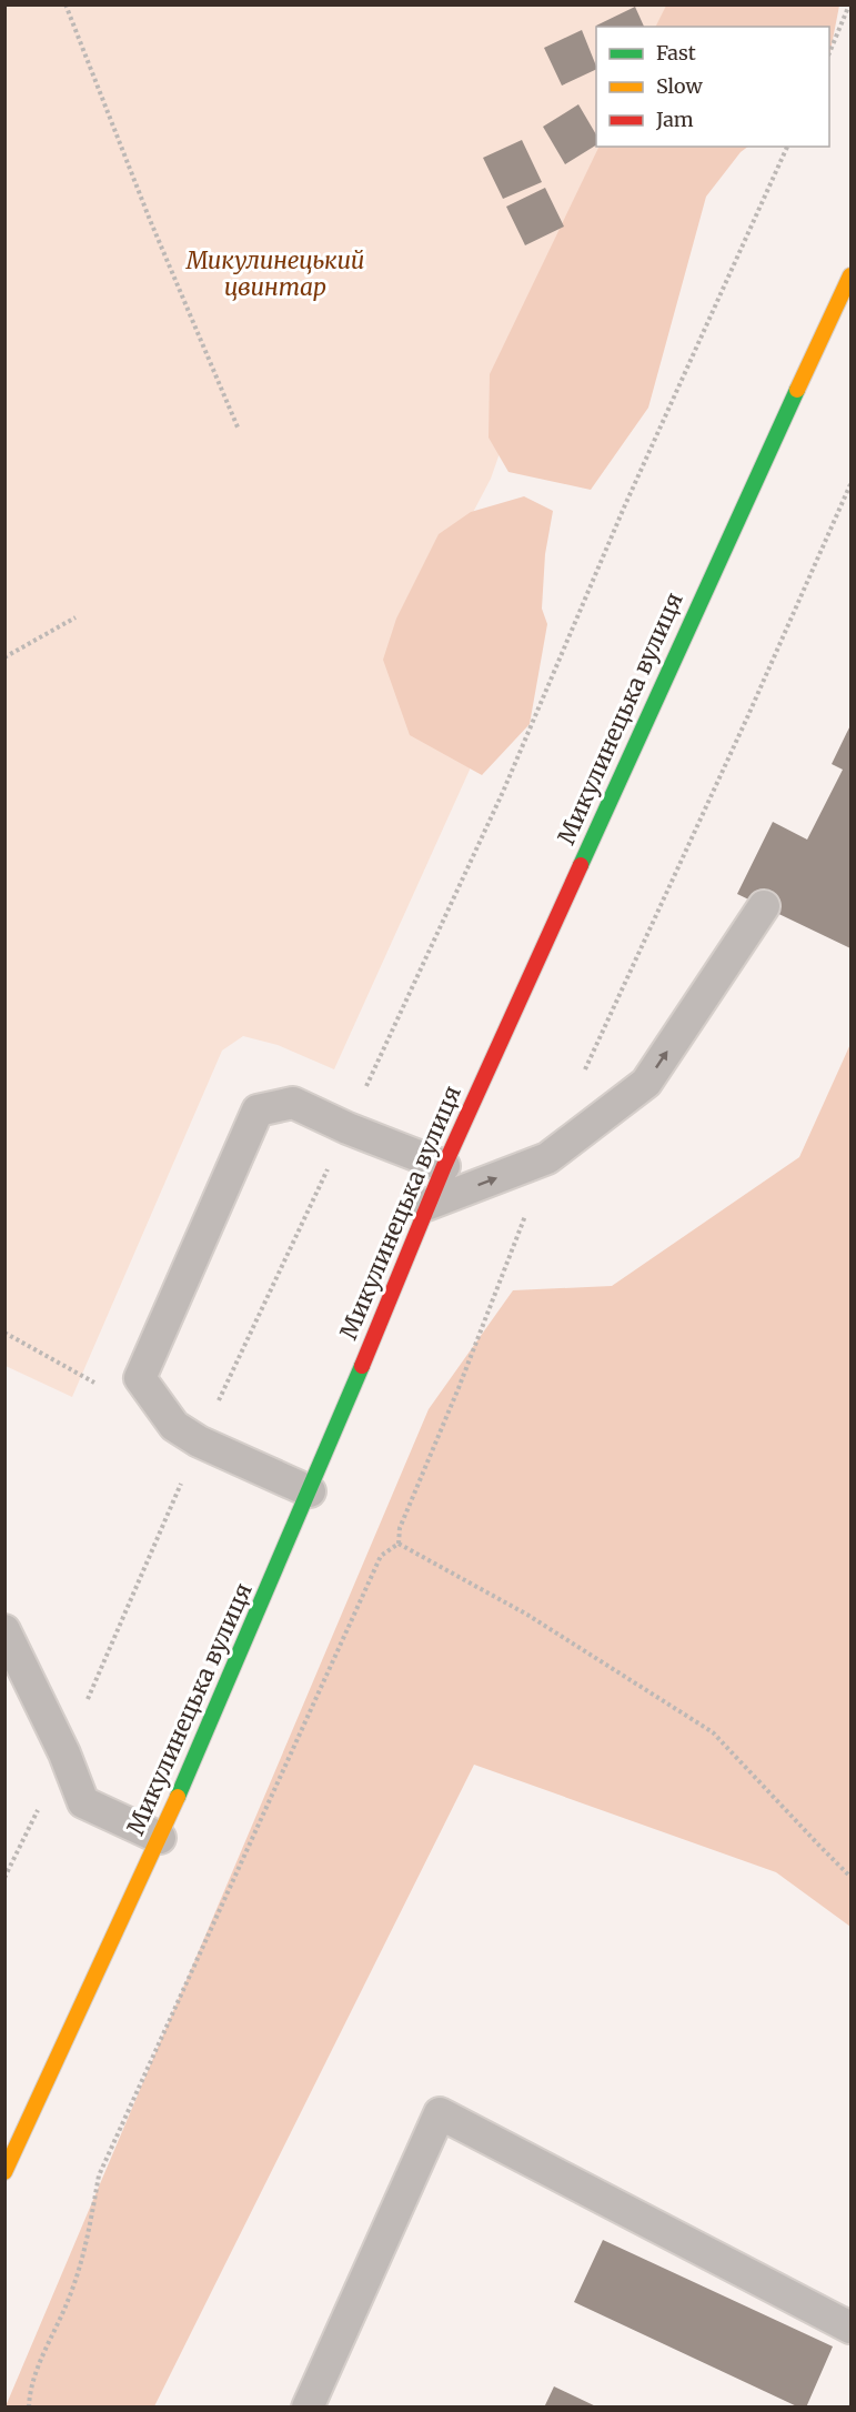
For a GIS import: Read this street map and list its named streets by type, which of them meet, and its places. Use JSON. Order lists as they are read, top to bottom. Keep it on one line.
{"streets":{"main road":["Микулинецька вулиця"]},"parks":["Микулинецький цвинтар"],"legend":["Fast","Slow","Jam"]}
